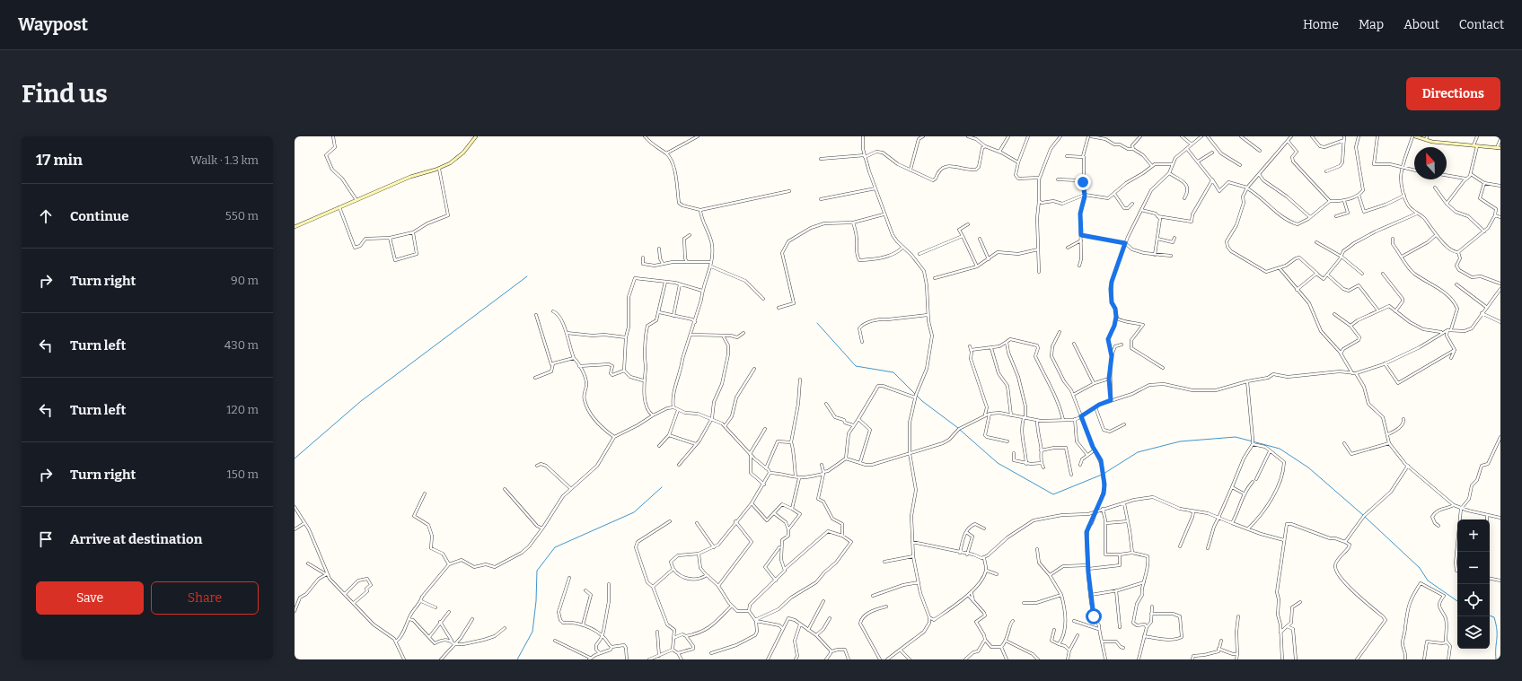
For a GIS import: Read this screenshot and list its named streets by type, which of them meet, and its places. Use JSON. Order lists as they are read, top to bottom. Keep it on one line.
{"north":"top","page":{"header":"Waypost","nav":["Home","Map","About","Contact"],"buttons":["Directions",["Save","Share"]],"title":"Find us","heading":["17 min","Walk · 1.3 km"],"list":[["Continue","550 m"],["Turn right","90 m"],["Turn left","430 m"],["Turn left","120 m"],["Turn right","150 m"],"Arrive at destination"],"map_buttons":["+","−"]}}
